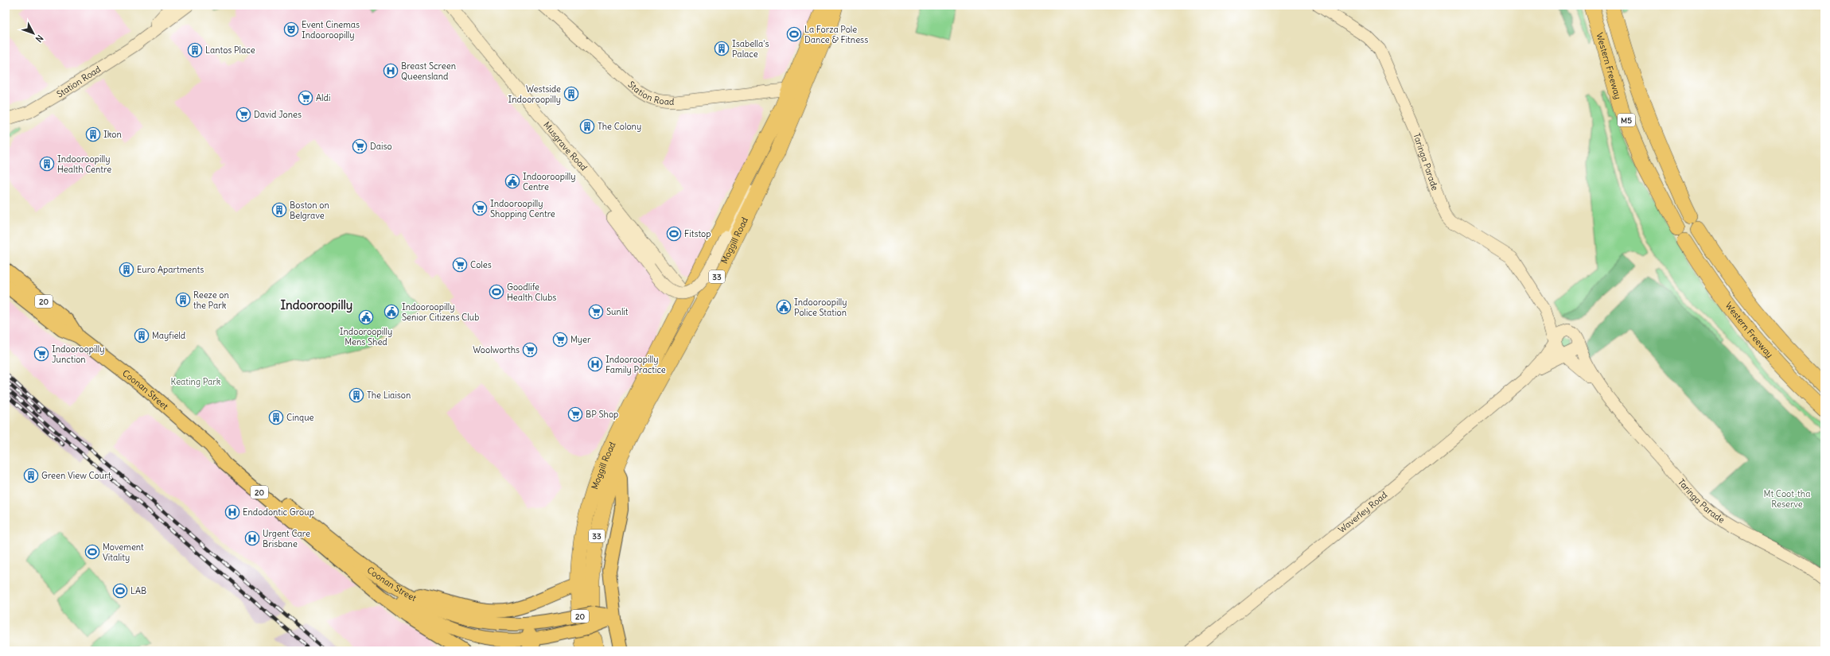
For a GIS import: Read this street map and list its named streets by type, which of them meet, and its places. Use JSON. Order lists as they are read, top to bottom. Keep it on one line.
{"streets":{"highway":["Western Freeway","M5","Moggill Road","33"],"main road":["20","Coonan Street"],"street":["Station Road","Musgrave Road","Taringa Parade","Waverley Road"]},"crossings":[["Station Road","Moggill Road"],["Musgrave Road","Moggill Road"],["Taringa Parade","Waverley Road"],["Moggill Road","Coonan Street"]],"districts":["Indooroopilly"],"parks":["Keating Park","Mt Coot-tha Reserve"],"places":{"theatre":["Event Cinemas Indooroopilly"],"sports":["La Forza Pole Dance & Fitness","Fitstop","Goodlife Health Clubs","Movement Vitality","LAB"],"building":["Isabella's Palace","Lantos Place","Westside Indooroopilly","The Colony","Ikon","Indooroopilly Health Centre","Boston on Belgrave","Euro Apartments","Reeze on the Park","Mayfield","The Liaison","Cinque","Green View Court"],"hospital":["Breast Screen Queensland","Indooroopilly Family Practice","Endodontic Group","Urgent Care Brisbane"],"supermarket":["Aldi","David Jones","Daiso","Indooroopilly Shopping Centre","Coles","Sunlit","Myer","Woolworths","Indooroopilly Junction","BP Shop"],"public building":["Indooroopilly Centre","Indooroopilly Police Station","Indooroopilly Senior Citizens Club","Indooroopilly Mens Shed"]},"north":"bottom right"}
